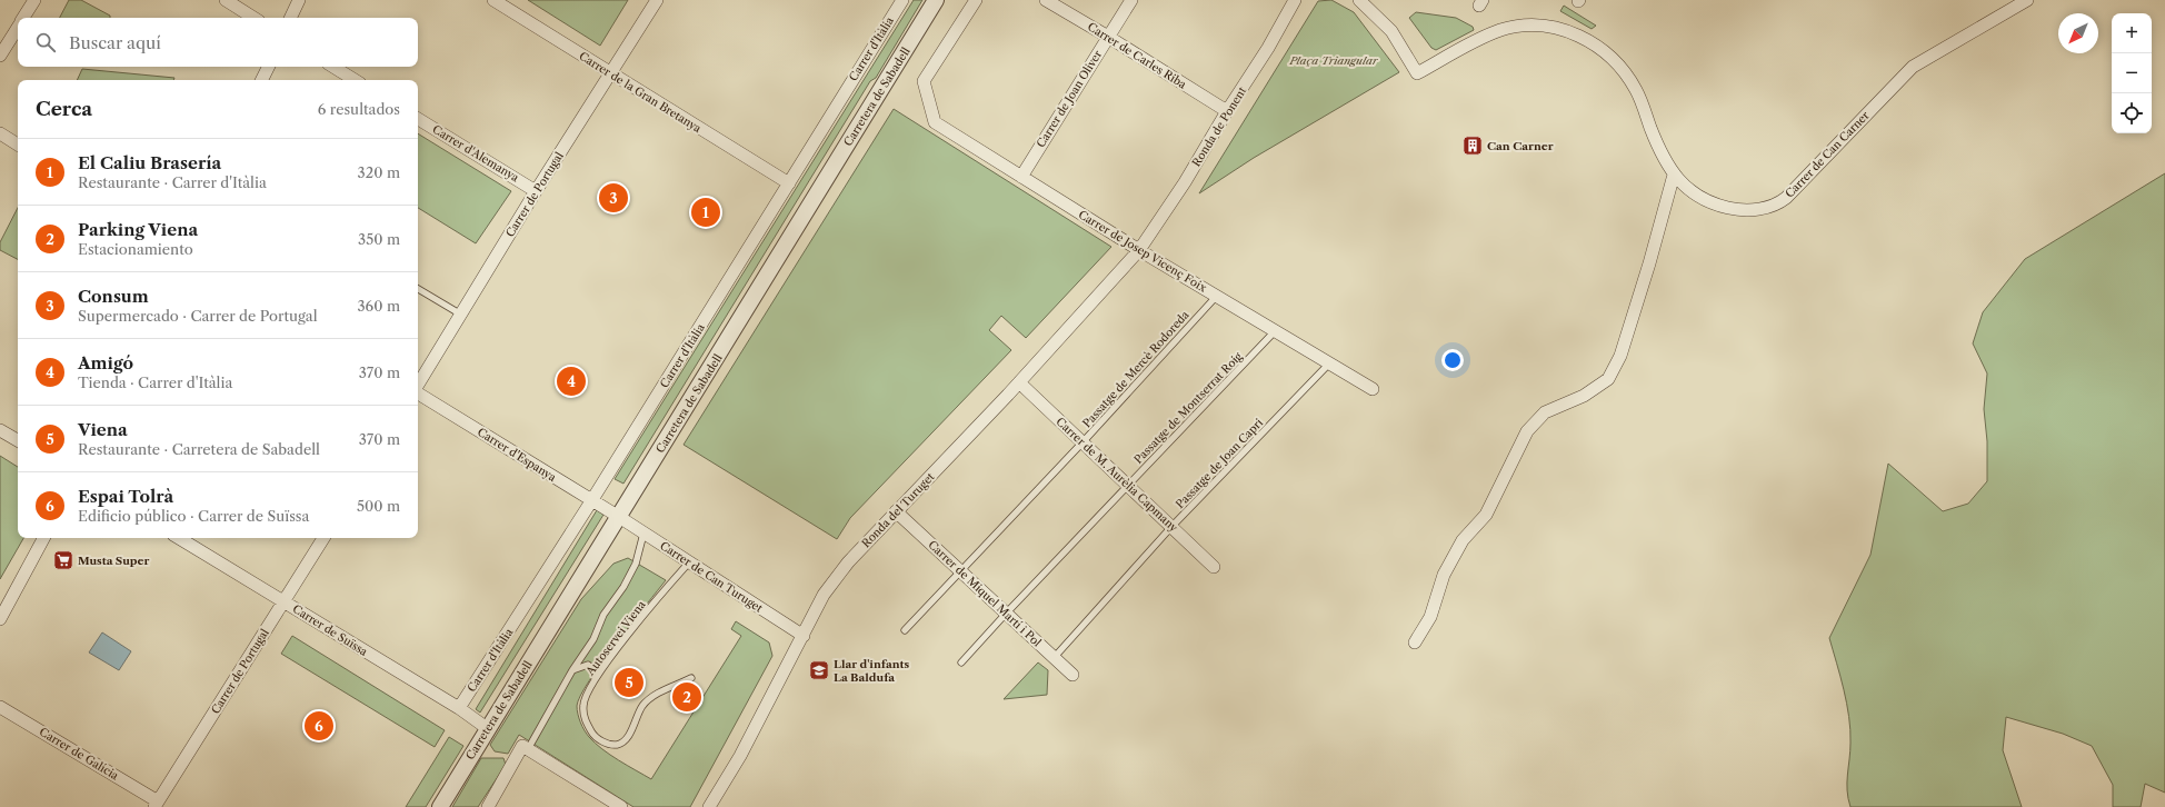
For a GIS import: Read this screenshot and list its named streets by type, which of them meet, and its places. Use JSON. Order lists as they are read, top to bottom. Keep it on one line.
{"streets":{"street":["Carrer d'Itàlia","Carrer de Carles Riba","Carrer de la Gran Bretanya","Carretera de Sabadell","Carrer de Joan Oliver","Ronda de Ponent","Carrer d'Alemanya","Carrer de Can Carner","Carrer de Portugal","Carrer de Josep Vicenç Foix","Carrer d'Espanya","Carrer de M. Aurèlia Capmany","Ronda del Turuget","Carrer de Can Turuget","Carrer de Miquel Martí i Pol","Carrer de Suïssa","Carrer de Galícia"],"lane":["Passatge de Mercè Rodoreda","Passatge de Montserrat Roig","Passatge de Joan Capri","Autoservei Viena"]},"crossings":[["Carrer d'Itàlia","Carrer de la Gran Bretanya"],["Carrer d'Itàlia","Carrer d'Espanya"],["Carrer d'Itàlia","Carrer de Suïssa"],["Carrer de Carles Riba","Carrer de Joan Oliver"],["Carrer de Carles Riba","Ronda de Ponent"],["Carrer de la Gran Bretanya","Carrer de Portugal"],["Carretera de Sabadell","Carrer d'Espanya"],["Carretera de Sabadell","Carrer de Can Turuget"],["Carretera de Sabadell","Carrer de Suïssa"],["Carrer de Joan Oliver","Carrer de Josep Vicenç Foix"],["Ronda de Ponent","Carrer de Josep Vicenç Foix"],["Ronda de Ponent","Ronda del Turuget"],["Carrer d'Alemanya","Carrer de Portugal"],["Carrer de Portugal","Carrer de Suïssa"],["Carrer de Portugal","Carrer de Galícia"],["Carrer de Josep Vicenç Foix","Passatge de Mercè Rodoreda"],["Carrer de Josep Vicenç Foix","Passatge de Montserrat Roig"],["Carrer de Josep Vicenç Foix","Passatge de Joan Capri"],["Carrer de Josep Vicenç Foix","Ronda del Turuget"],["Passatge de Mercè Rodoreda","Carrer de M. Aurèlia Capmany"],["Passatge de Mercè Rodoreda","Carrer de Miquel Martí i Pol"],["Passatge de Montserrat Roig","Carrer de M. Aurèlia Capmany"],["Passatge de Montserrat Roig","Carrer de Miquel Martí i Pol"],["Carrer d'Espanya","Carrer de Can Turuget"],["Passatge de Joan Capri","Carrer de M. Aurèlia Capmany"],["Passatge de Joan Capri","Carrer de Miquel Martí i Pol"],["Carrer de M. Aurèlia Capmany","Ronda del Turuget"],["Ronda del Turuget","Carrer de Can Turuget"],["Ronda del Turuget","Carrer de Miquel Martí i Pol"],["Carrer de Can Turuget","Autoservei Viena"]],"parks":["Plaça Triangular"],"places":{"building":["Can Carner"],"supermarket":["Musta Super"],"school or university":["Llar d'infants La Baldufa"]},"north":"bottom left","page":{"map_buttons":["+","−"],"search":"Buscar aquí","heading":["Cerca","6 resultados"],"list":[{"mark":"1","name":"El Caliu Brasería","note":"Restaurante · Carrer d'Itàlia","value":"320 m"},{"mark":"2","name":"Parking Viena","note":"Estacionamiento","value":"350 m"},{"mark":"3","name":"Consum","note":"Supermercado · Carrer de Portugal","value":"360 m"},{"mark":"4","name":"Amigó","note":"Tienda · Carrer d'Itàlia","value":"370 m"},{"mark":"5","name":"Viena","note":"Restaurante · Carretera de Sabadell","value":"370 m"},{"mark":"6","name":"Espai Tolrà","note":"Edificio público · Carrer de Suïssa","value":"500 m"}],"pins":["3","1","4","5","2","6"]}}
